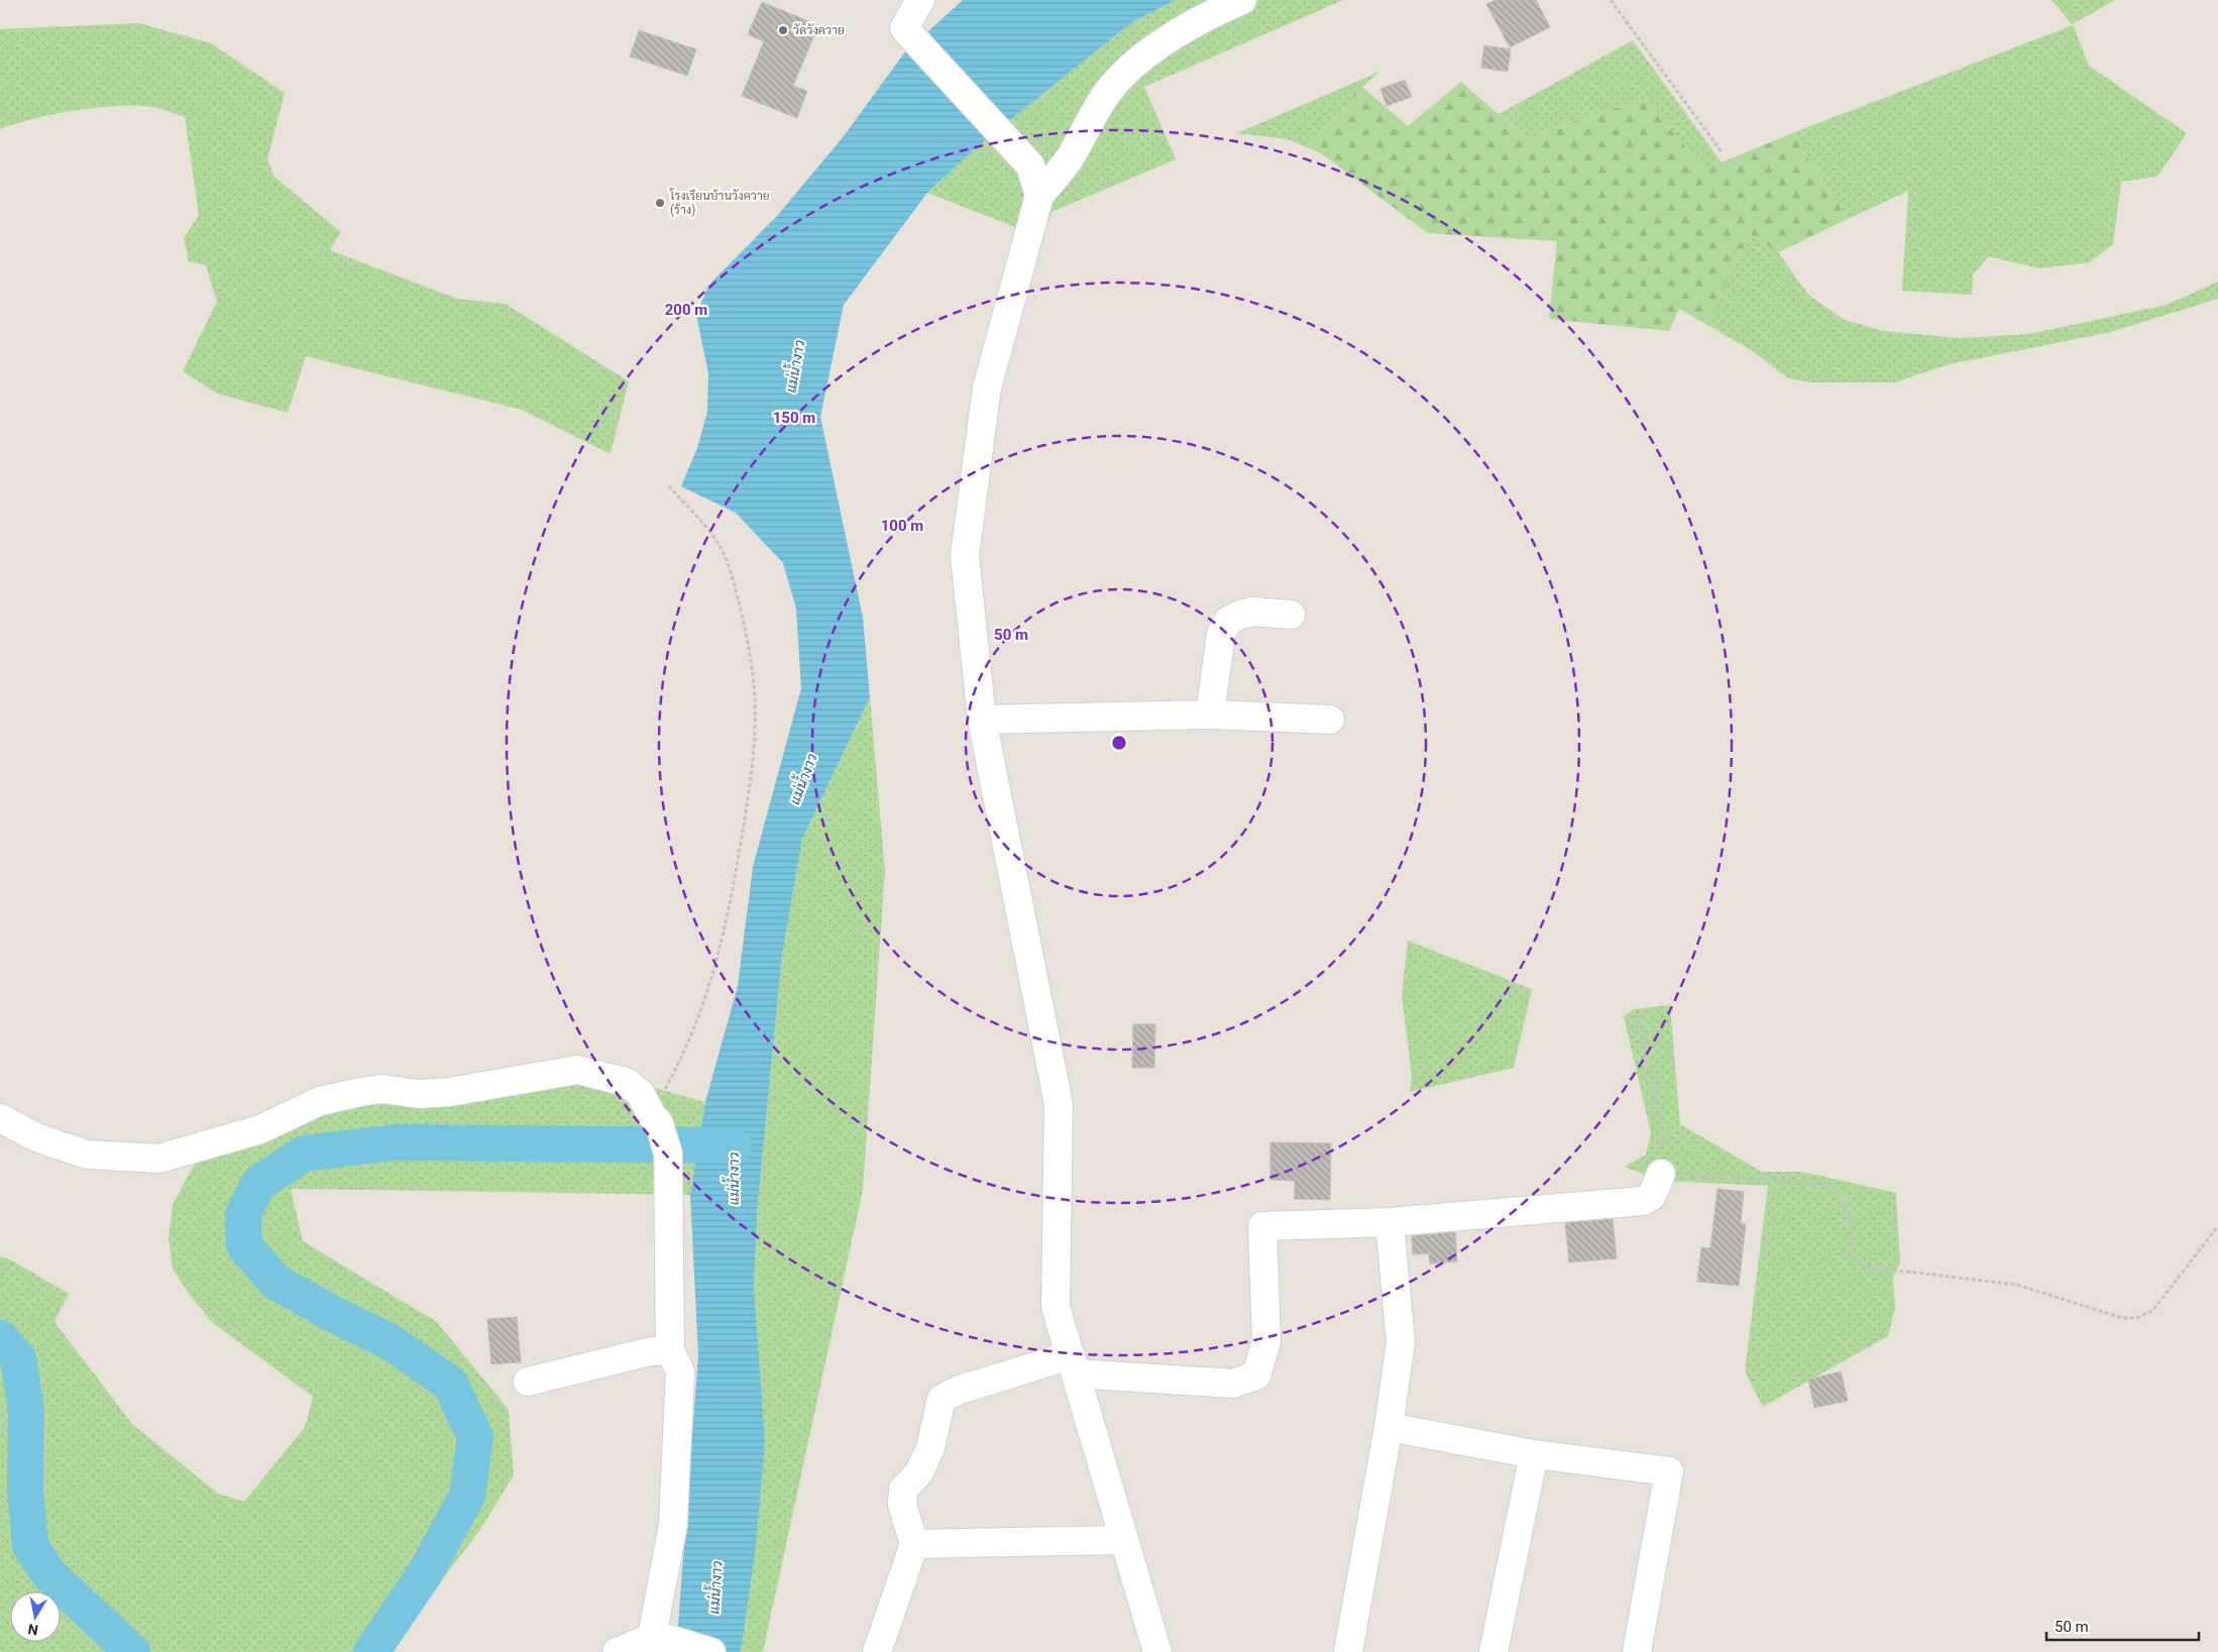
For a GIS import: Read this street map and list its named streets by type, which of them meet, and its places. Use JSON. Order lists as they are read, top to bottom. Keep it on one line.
{"water":["แม่น้ำงาว"],"places":["วัดวังควาย","โรงเรียนบ้านวังควาย (ร้าง)"],"scale_bar":"50 m","north":"bottom","rings":["200 m","150 m","100 m","50 m"]}
